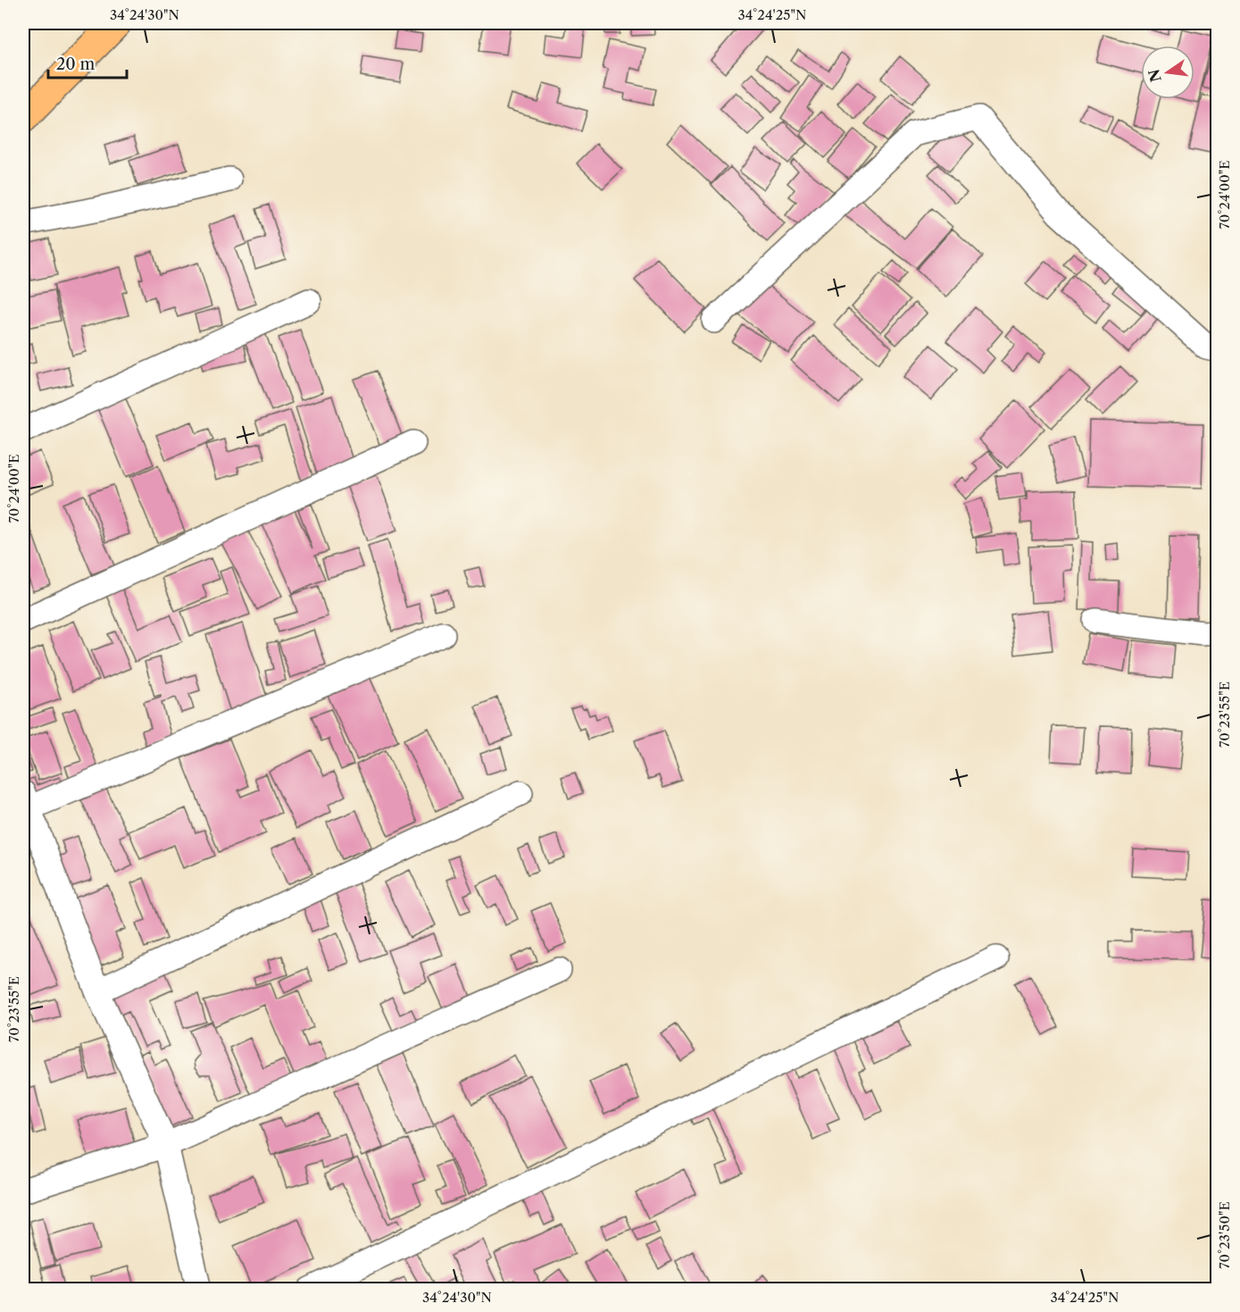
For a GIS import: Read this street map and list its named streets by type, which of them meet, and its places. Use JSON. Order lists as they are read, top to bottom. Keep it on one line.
{"scale_bar":"20 m","north":"left","coordinates":["34°24'30\"N","34°24'25\"N","70°24'00\"E","70°23'55\"E","70°23'50\"E"]}
